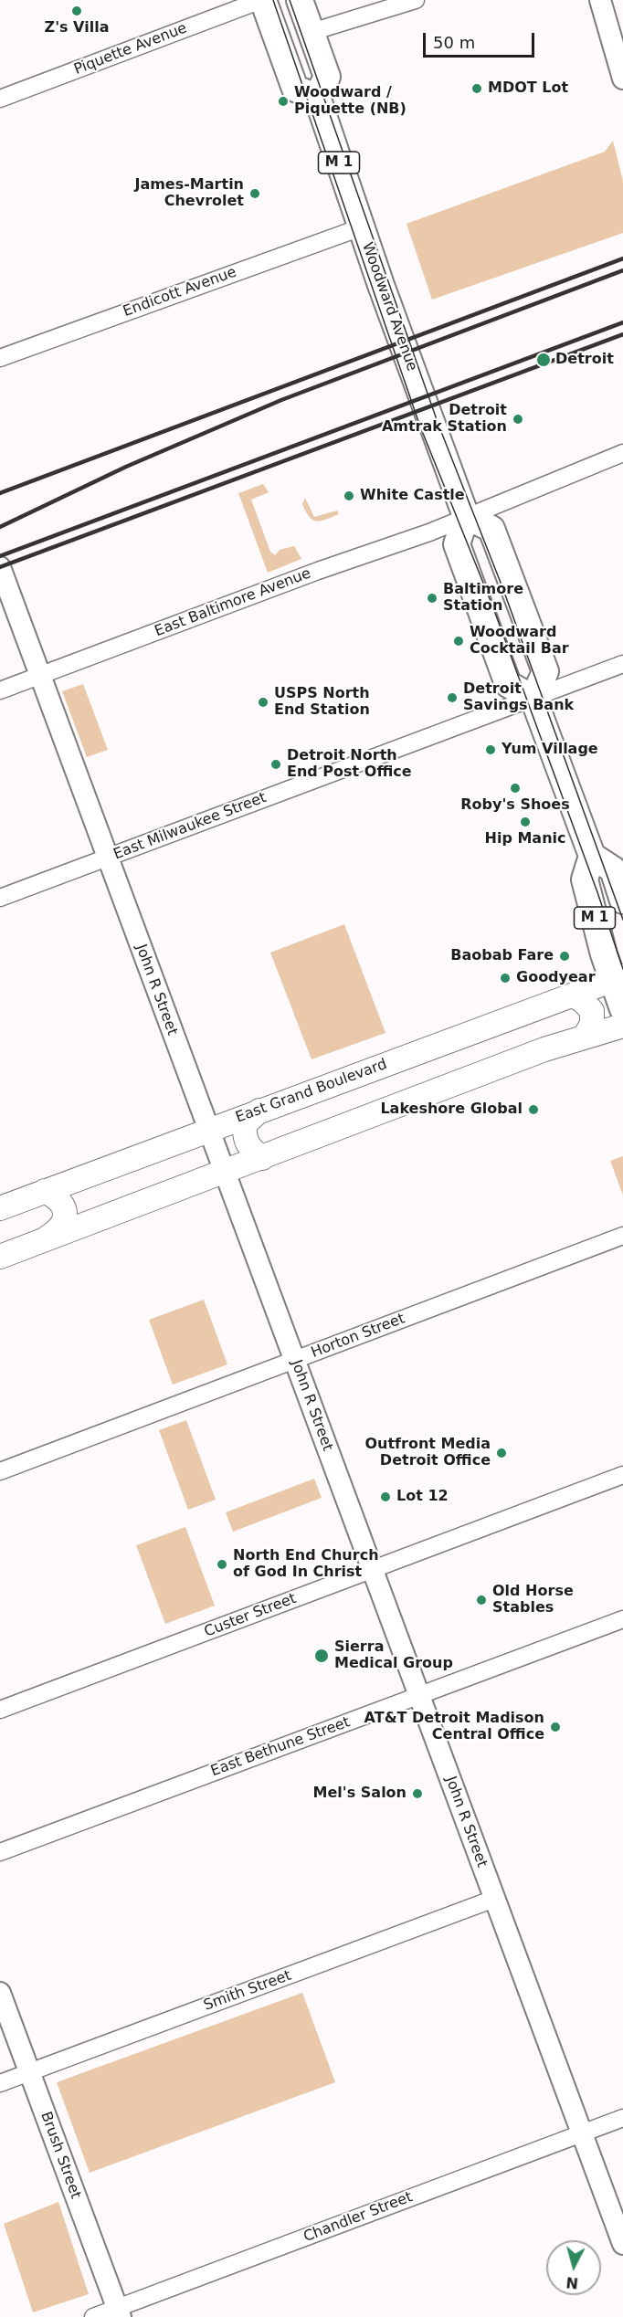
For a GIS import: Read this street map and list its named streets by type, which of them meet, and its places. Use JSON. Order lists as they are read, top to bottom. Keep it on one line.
{"streets":{"main road":["M 1","Woodward Avenue","East Grand Boulevard"],"street":["Piquette Avenue","Endicott Avenue","East Baltimore Avenue","East Milwaukee Street","John R Street","Horton Street","Custer Street","East Bethune Street","Smith Street","Brush Street","Chandler Street"]},"crossings":[["M 1","East Grand Boulevard"],["Endicott Avenue","Woodward Avenue"],["Woodward Avenue","East Baltimore Avenue"],["East Baltimore Avenue","John R Street"],["East Milwaukee Street","John R Street"],["John R Street","East Grand Boulevard"],["John R Street","Horton Street"],["John R Street","Custer Street"],["John R Street","East Bethune Street"],["John R Street","Smith Street"],["John R Street","Chandler Street"],["Smith Street","Brush Street"],["Brush Street","Chandler Street"]],"places":["Z's Villa","MDOT Lot","Woodward / Piquette (NB)","James-Martin Chevrolet","Detroit","Detroit Amtrak Station","White Castle","Baltimore Station","Woodward Cocktail Bar","Detroit Savings Bank","USPS North End Station","Yum Village","Detroit North End Post Office","Roby's Shoes","Hip Manic","Baobab Fare","Goodyear","Lakeshore Global","Outfront Media Detroit Office","Lot 12","North End Church of God In Christ","Old Horse Stables","Sierra Medical Group","AT&T Detroit Madison Central Office","Mel's Salon"],"scale_bar":"50 m","north":"bottom"}
